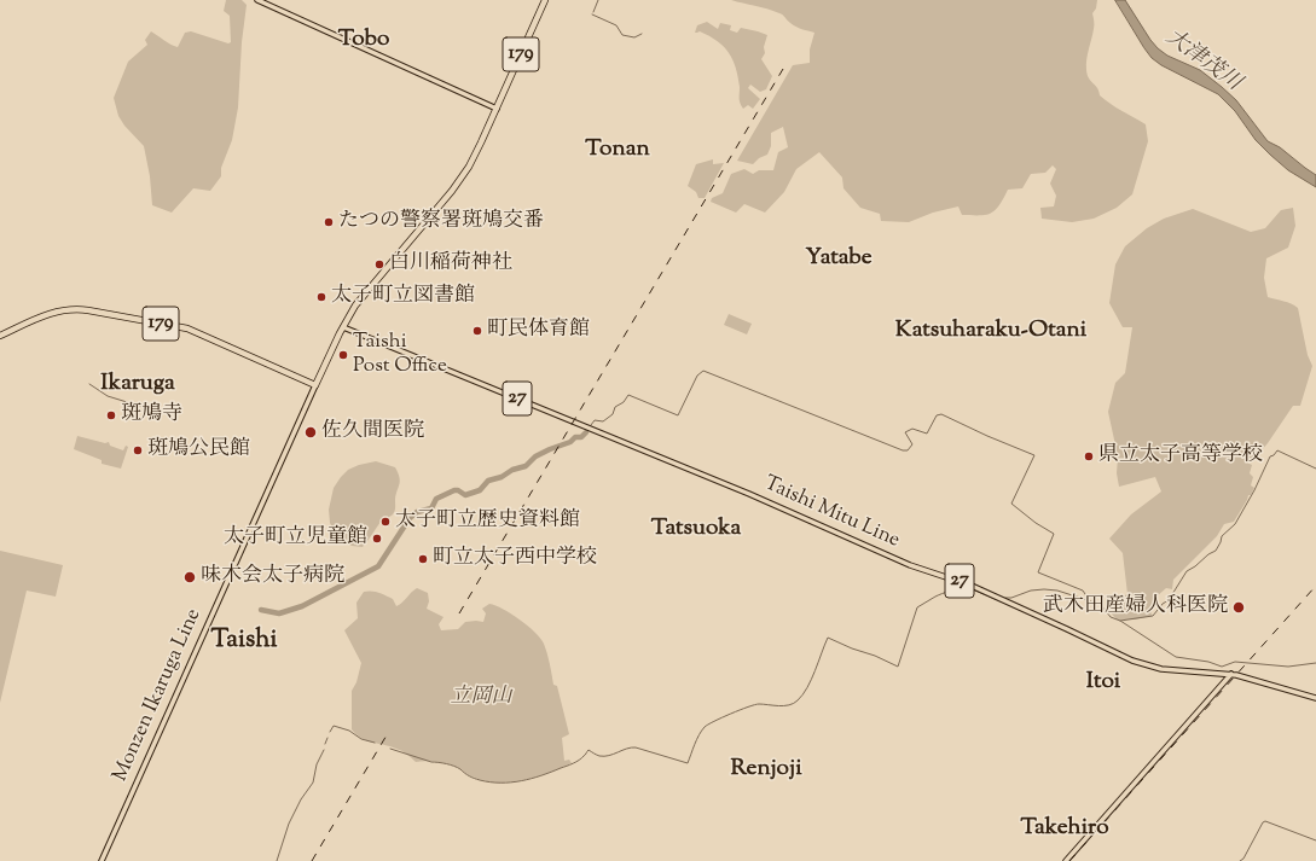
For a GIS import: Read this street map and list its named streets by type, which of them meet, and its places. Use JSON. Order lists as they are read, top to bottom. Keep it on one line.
{"streets":{"highway":["179"],"main road":["27","Taishi Mitu Line","Monzen Ikaruga Line"]},"crossings":[["179","Taishi Mitu Line"],["179","Monzen Ikaruga Line"]],"districts":["Tobo","Tonan","Yatabe","Katsuharaku-Otani","Ikaruga","Tatsuoka","Taishi","Itoi","Renjoji","Takehiro"],"water":["大津茂川"],"parks":["立岡山"],"places":["たつの警察署斑鳩交番","白川稲荷神社","太子町立図書館","町民体育館","Taishi Post Office","斑鳩寺","佐久間医院","斑鳩公民館","県立太子高等学校","太子町立歴史資料館","太子町立児童館","町立太子西中学校","味木会太子病院","武木田産婦人科医院"]}
